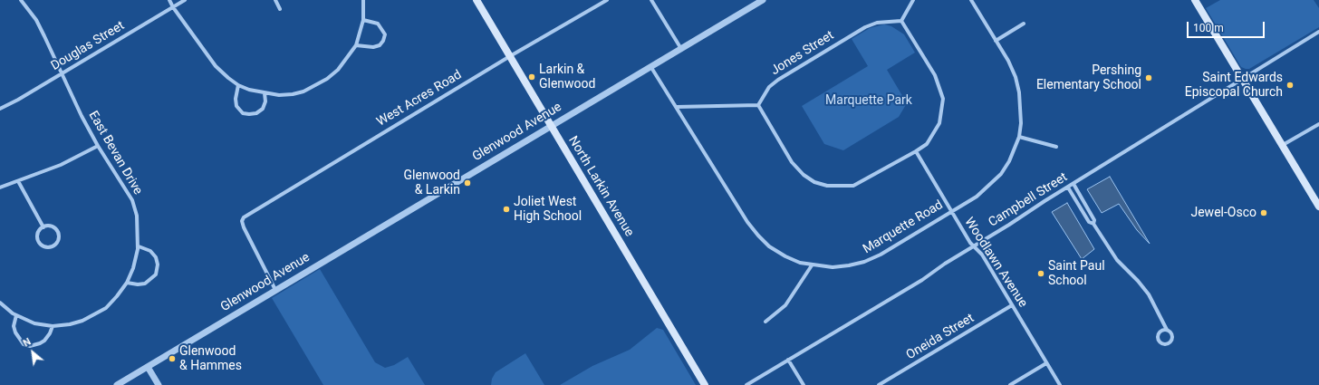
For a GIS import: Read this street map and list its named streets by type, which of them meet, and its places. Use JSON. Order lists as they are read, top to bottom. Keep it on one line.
{"streets":{"main road":["North Larkin Avenue"],"street":["Douglas Street","Jones Street","West Acres Road","Glenwood Avenue","East Bevan Drive","Campbell Street","Marquette Road","Woodlawn Avenue","Oneida Street"]},"crossings":[["Douglas Street","East Bevan Drive"],["West Acres Road","Glenwood Avenue"],["West Acres Road","North Larkin Avenue"],["Glenwood Avenue","North Larkin Avenue"],["Glenwood Avenue","Marquette Road"],["Campbell Street","Woodlawn Avenue"],["Marquette Road","Woodlawn Avenue"],["Woodlawn Avenue","Oneida Street"]],"parks":["Marquette Park"],"places":["Larkin & Glenwood","Pershing Elementary School","Saint Edwards Episcopal Church","Glenwood & Larkin","Joliet West High School","Jewel-Osco","Saint Paul School","Glenwood & Hammes"],"scale_bar":"100 m","north":"top left"}
